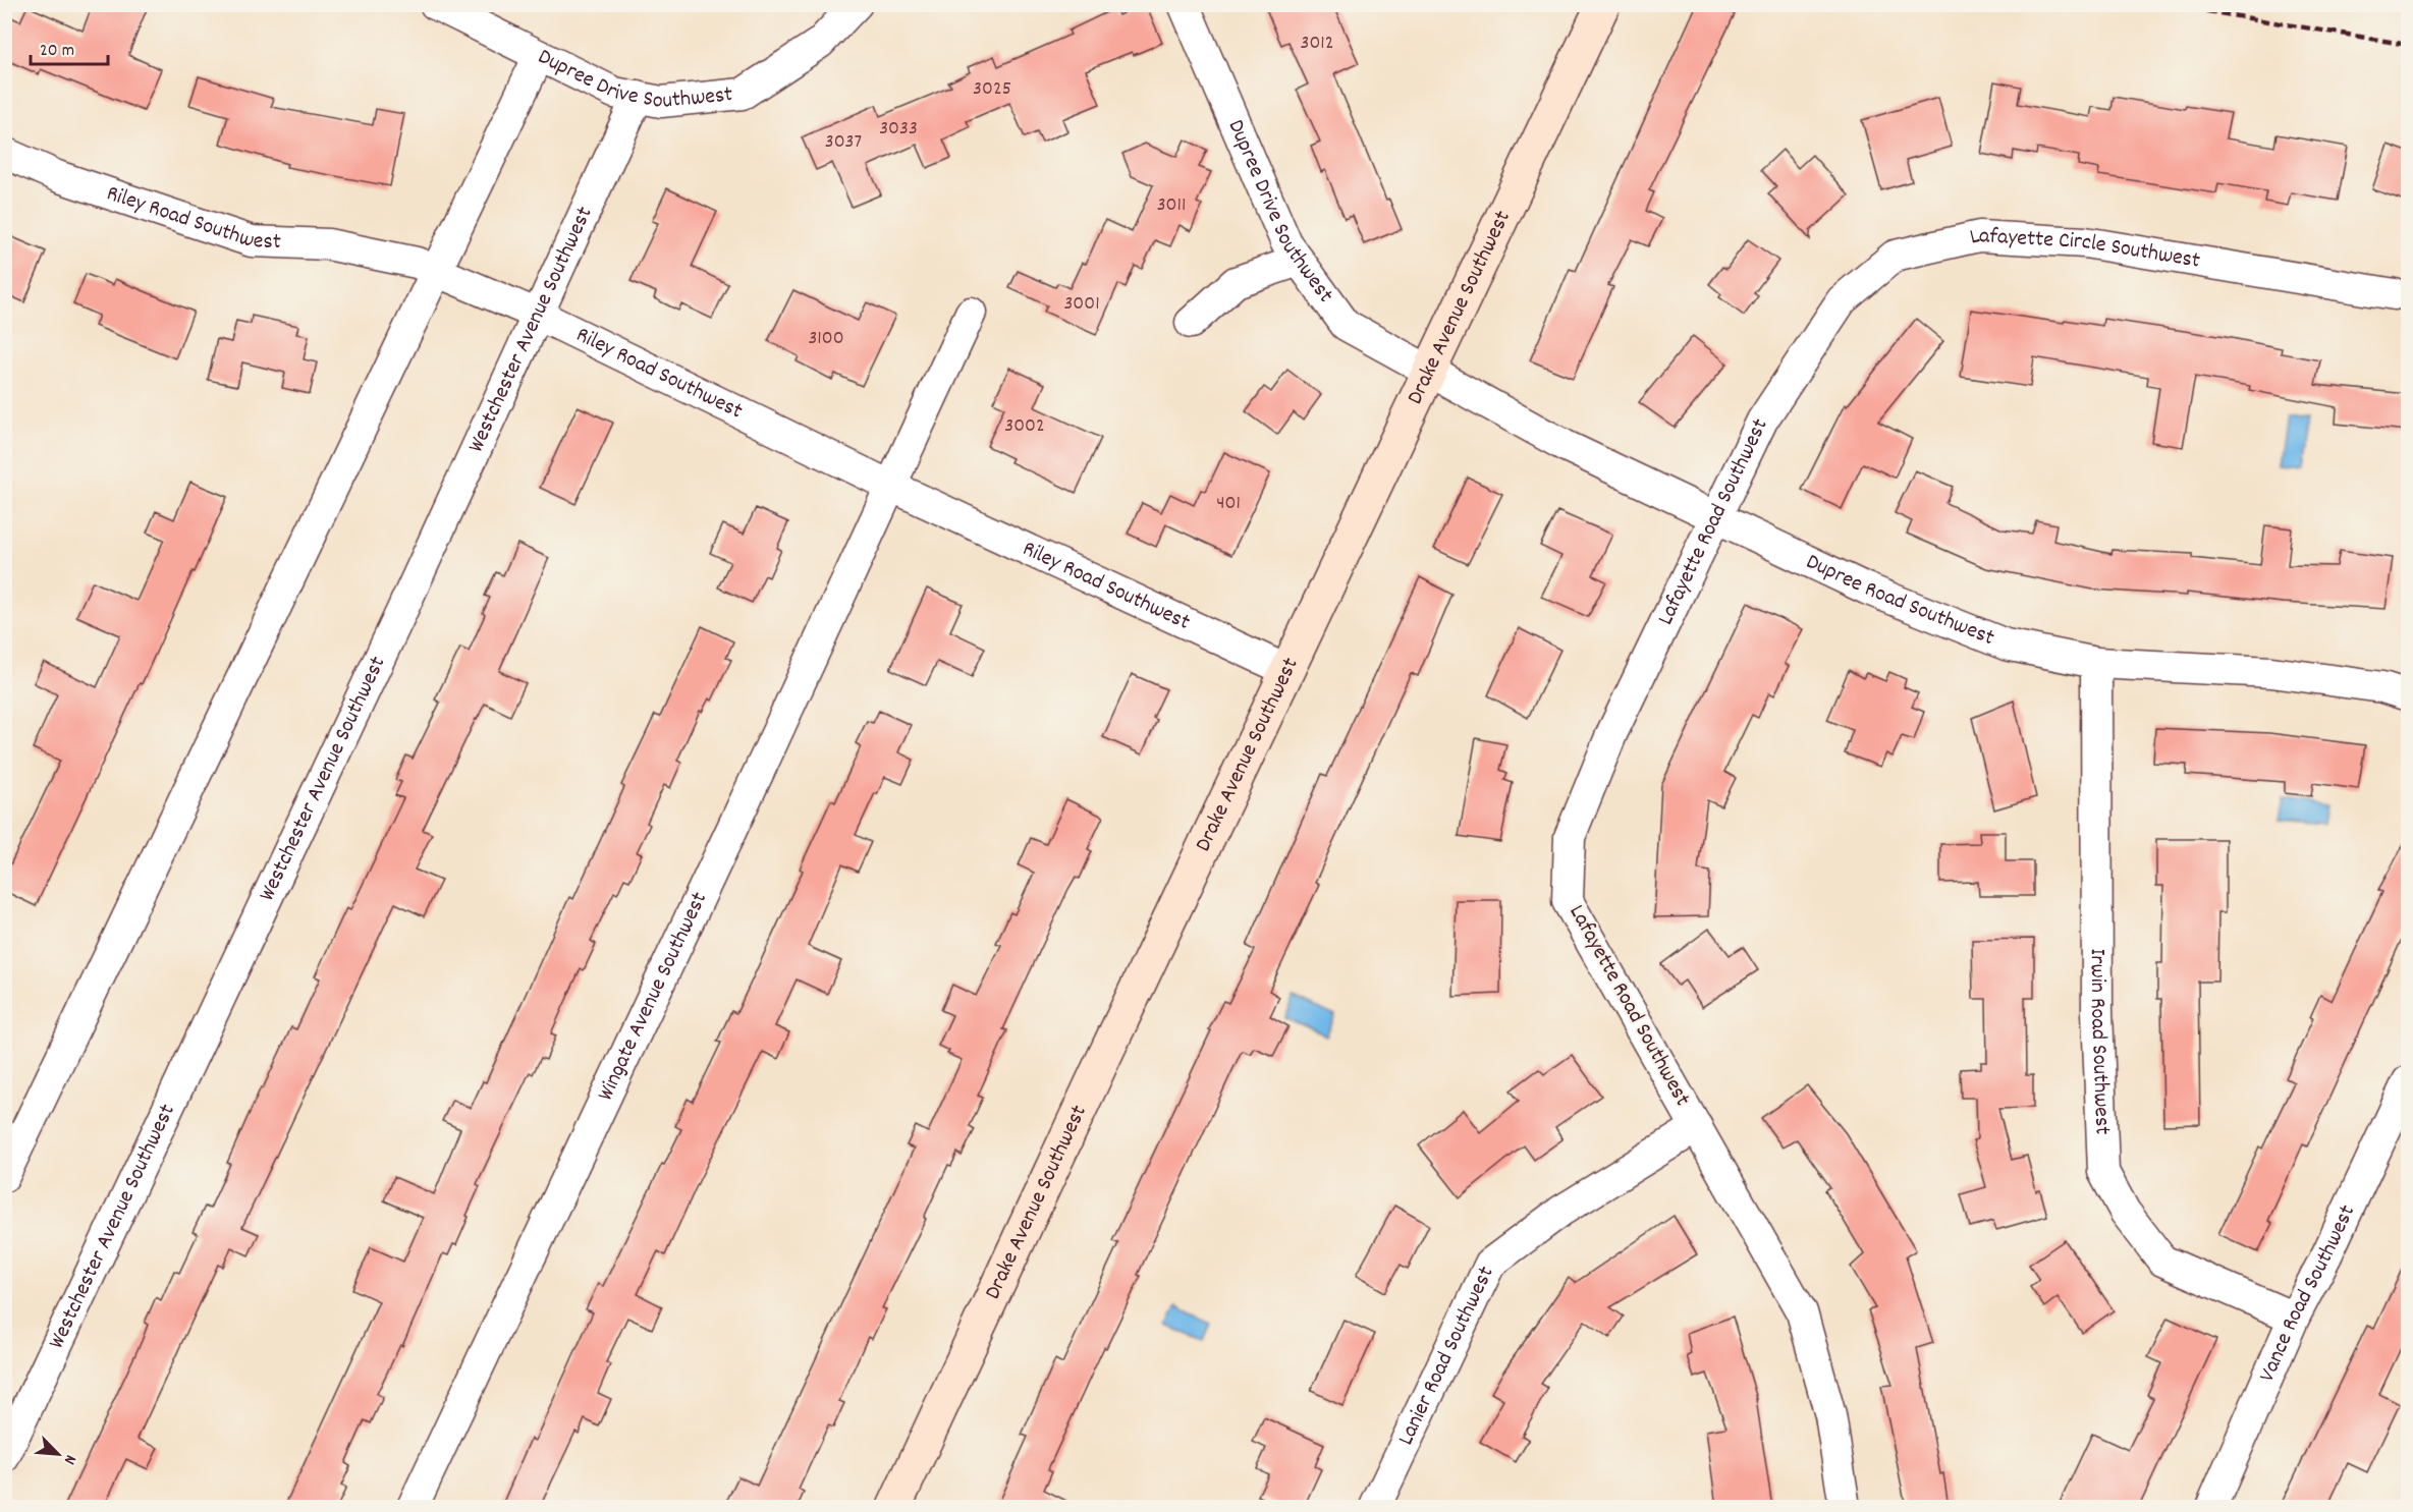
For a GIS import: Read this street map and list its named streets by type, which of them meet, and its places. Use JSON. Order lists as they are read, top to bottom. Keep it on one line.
{"streets":{"street":["Dupree Drive Southwest","Riley Road Southwest","Lafayette Circle Southwest","Drake Avenue Southwest","Westchester Avenue Southwest","Lafayette Road Southwest","Dupree Road Southwest","Wingate Avenue Southwest","Irwin Road Southwest","Vance Road Southwest","Lanier Road Southwest"]},"crossings":[["Dupree Drive Southwest","Drake Avenue Southwest"],["Dupree Drive Southwest","Westchester Avenue Southwest"],["Dupree Drive Southwest","Dupree Road Southwest"],["Riley Road Southwest","Drake Avenue Southwest"],["Riley Road Southwest","Westchester Avenue Southwest"],["Riley Road Southwest","Wingate Avenue Southwest"],["Lafayette Circle Southwest","Lafayette Road Southwest"],["Drake Avenue Southwest","Dupree Road Southwest"],["Lafayette Road Southwest","Dupree Road Southwest"],["Lafayette Road Southwest","Lanier Road Southwest"],["Dupree Road Southwest","Irwin Road Southwest"],["Irwin Road Southwest","Vance Road Southwest"]],"house_numbers":["3012","3025","3033","3037","3011","3001","3100","3002","401"],"scale_bar":"20 m","north":"bottom right"}
